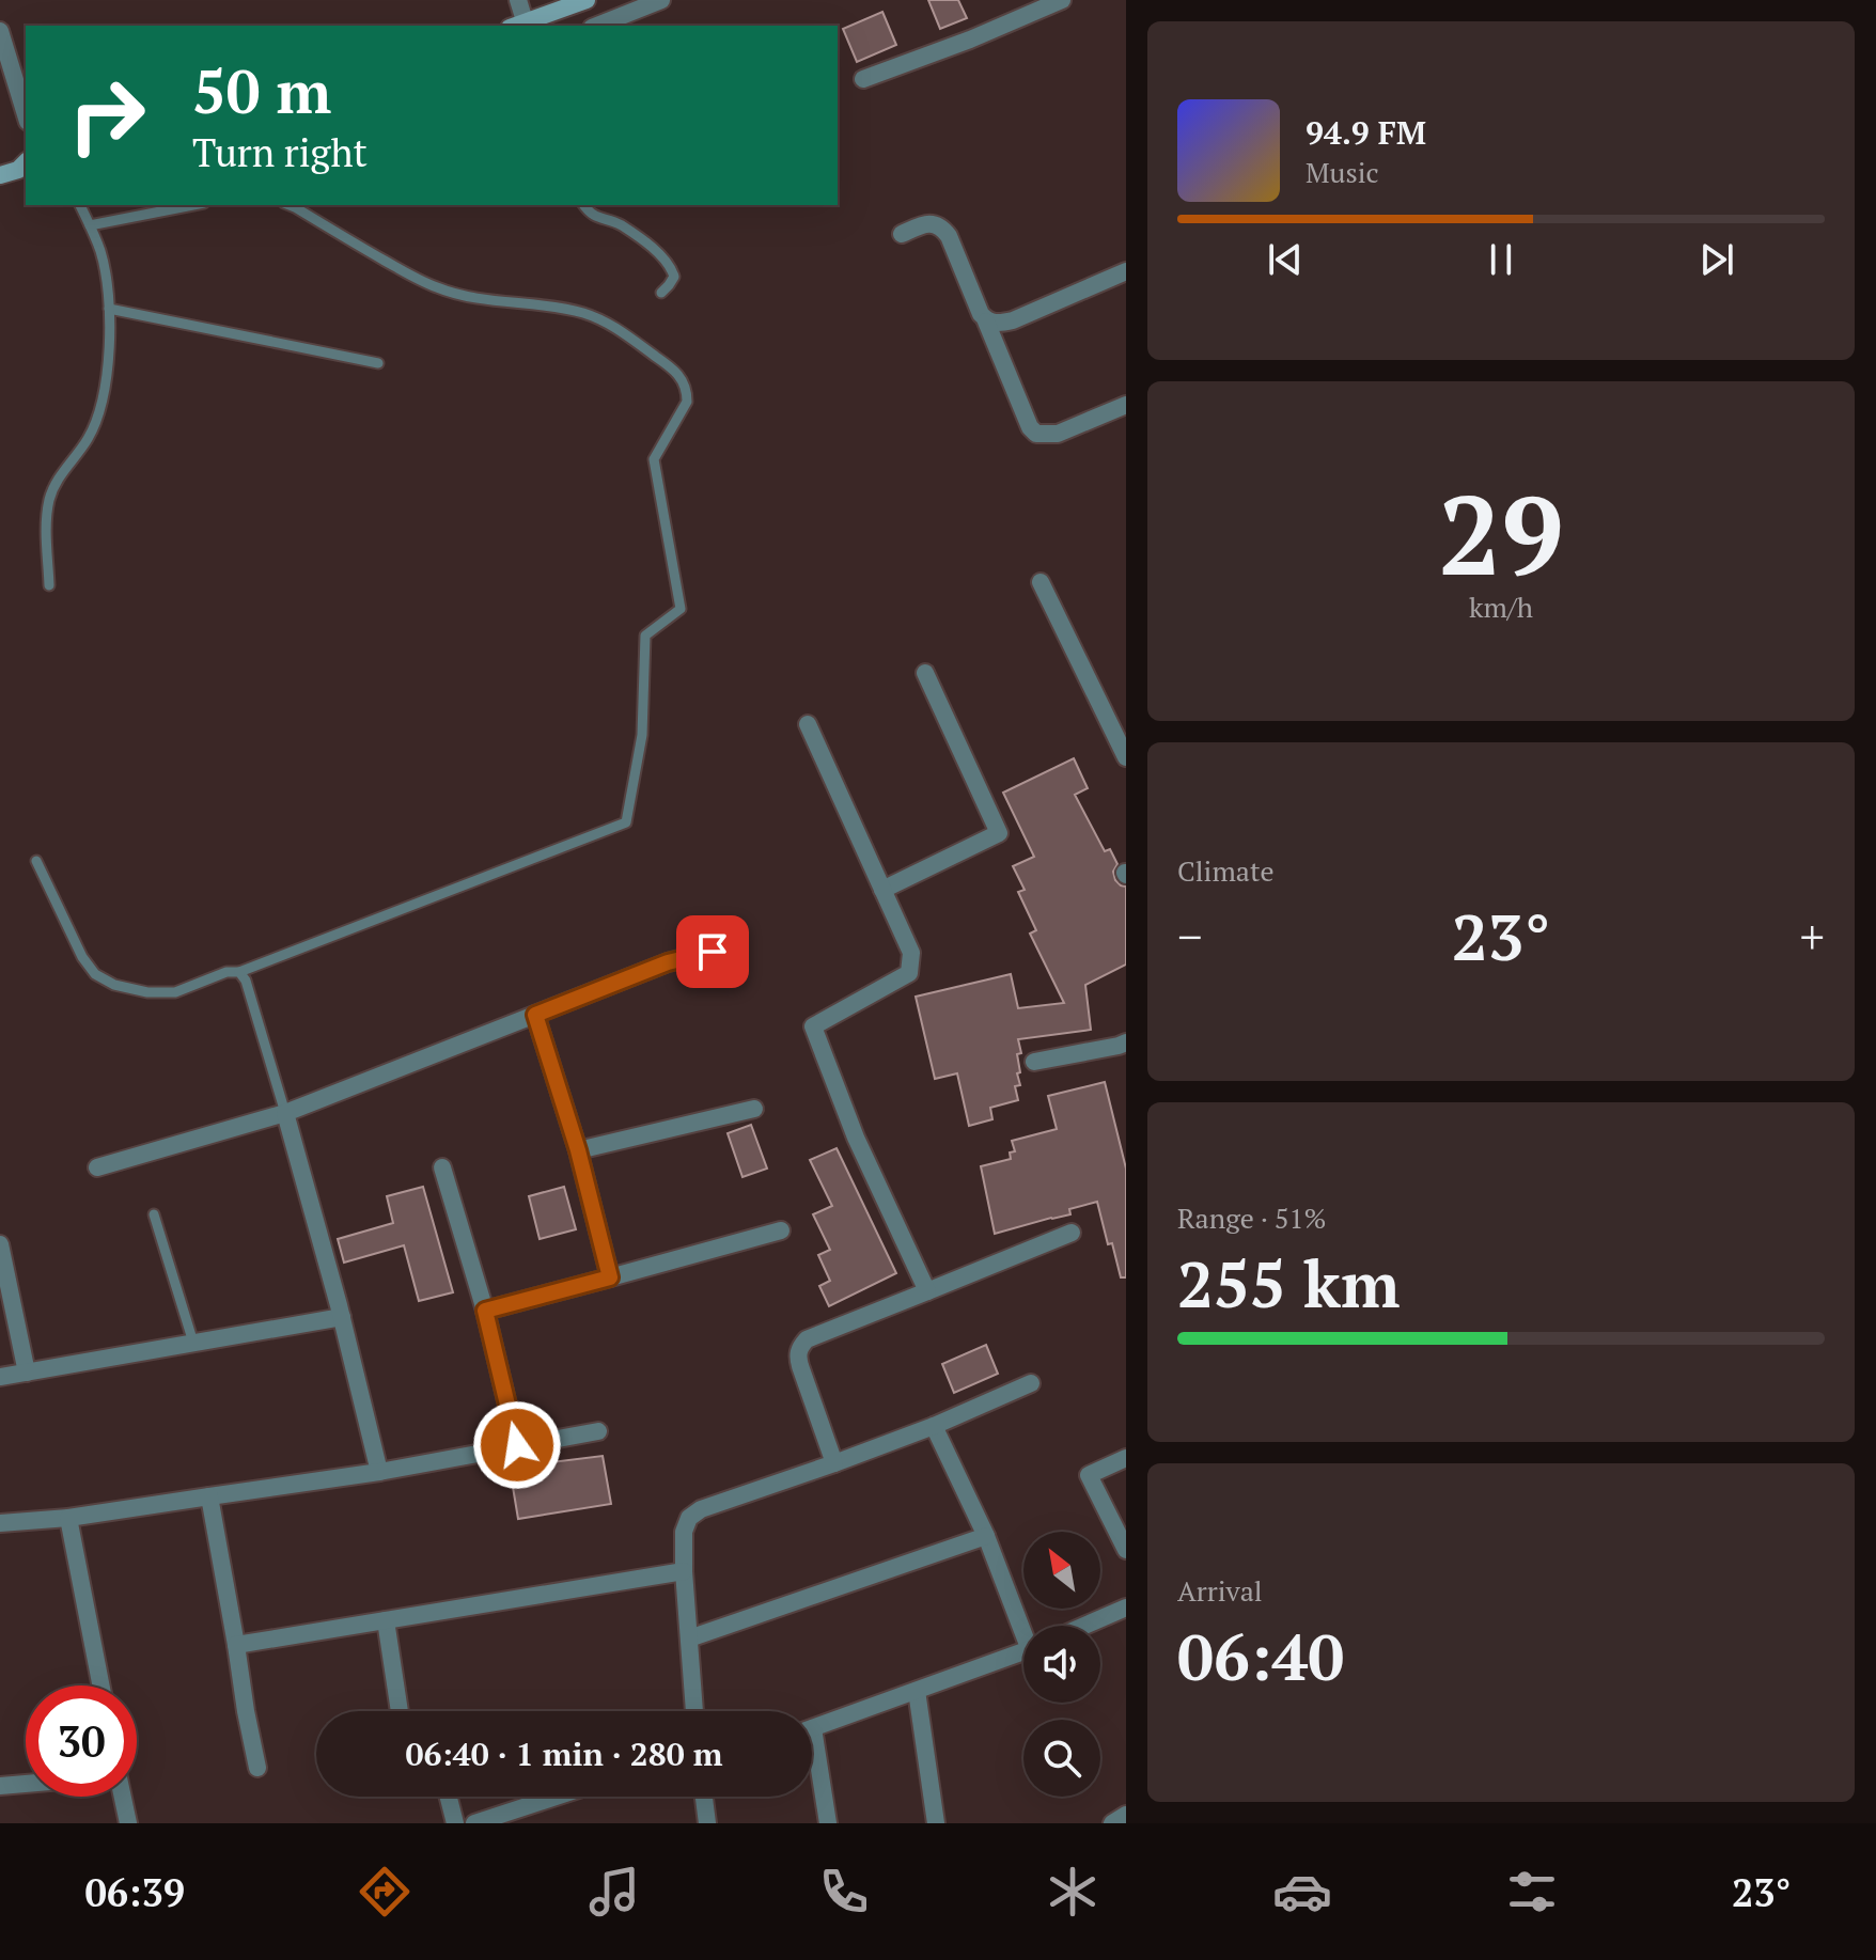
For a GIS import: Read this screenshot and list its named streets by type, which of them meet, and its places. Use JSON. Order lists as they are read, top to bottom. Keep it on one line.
{"north":"top left","page":{"turn":["50 m","Turn right"],"song":["94.9 FM","Music"],"tile":[["29","km/h"],"Climate",["Range · 51%","255 km"],["Arrival","06:40"]],"heat":["−","23°","+"],"limit":"30","trip":"06:40 · 1 min · 280 m","tabs":["06:39","23°"]}}
